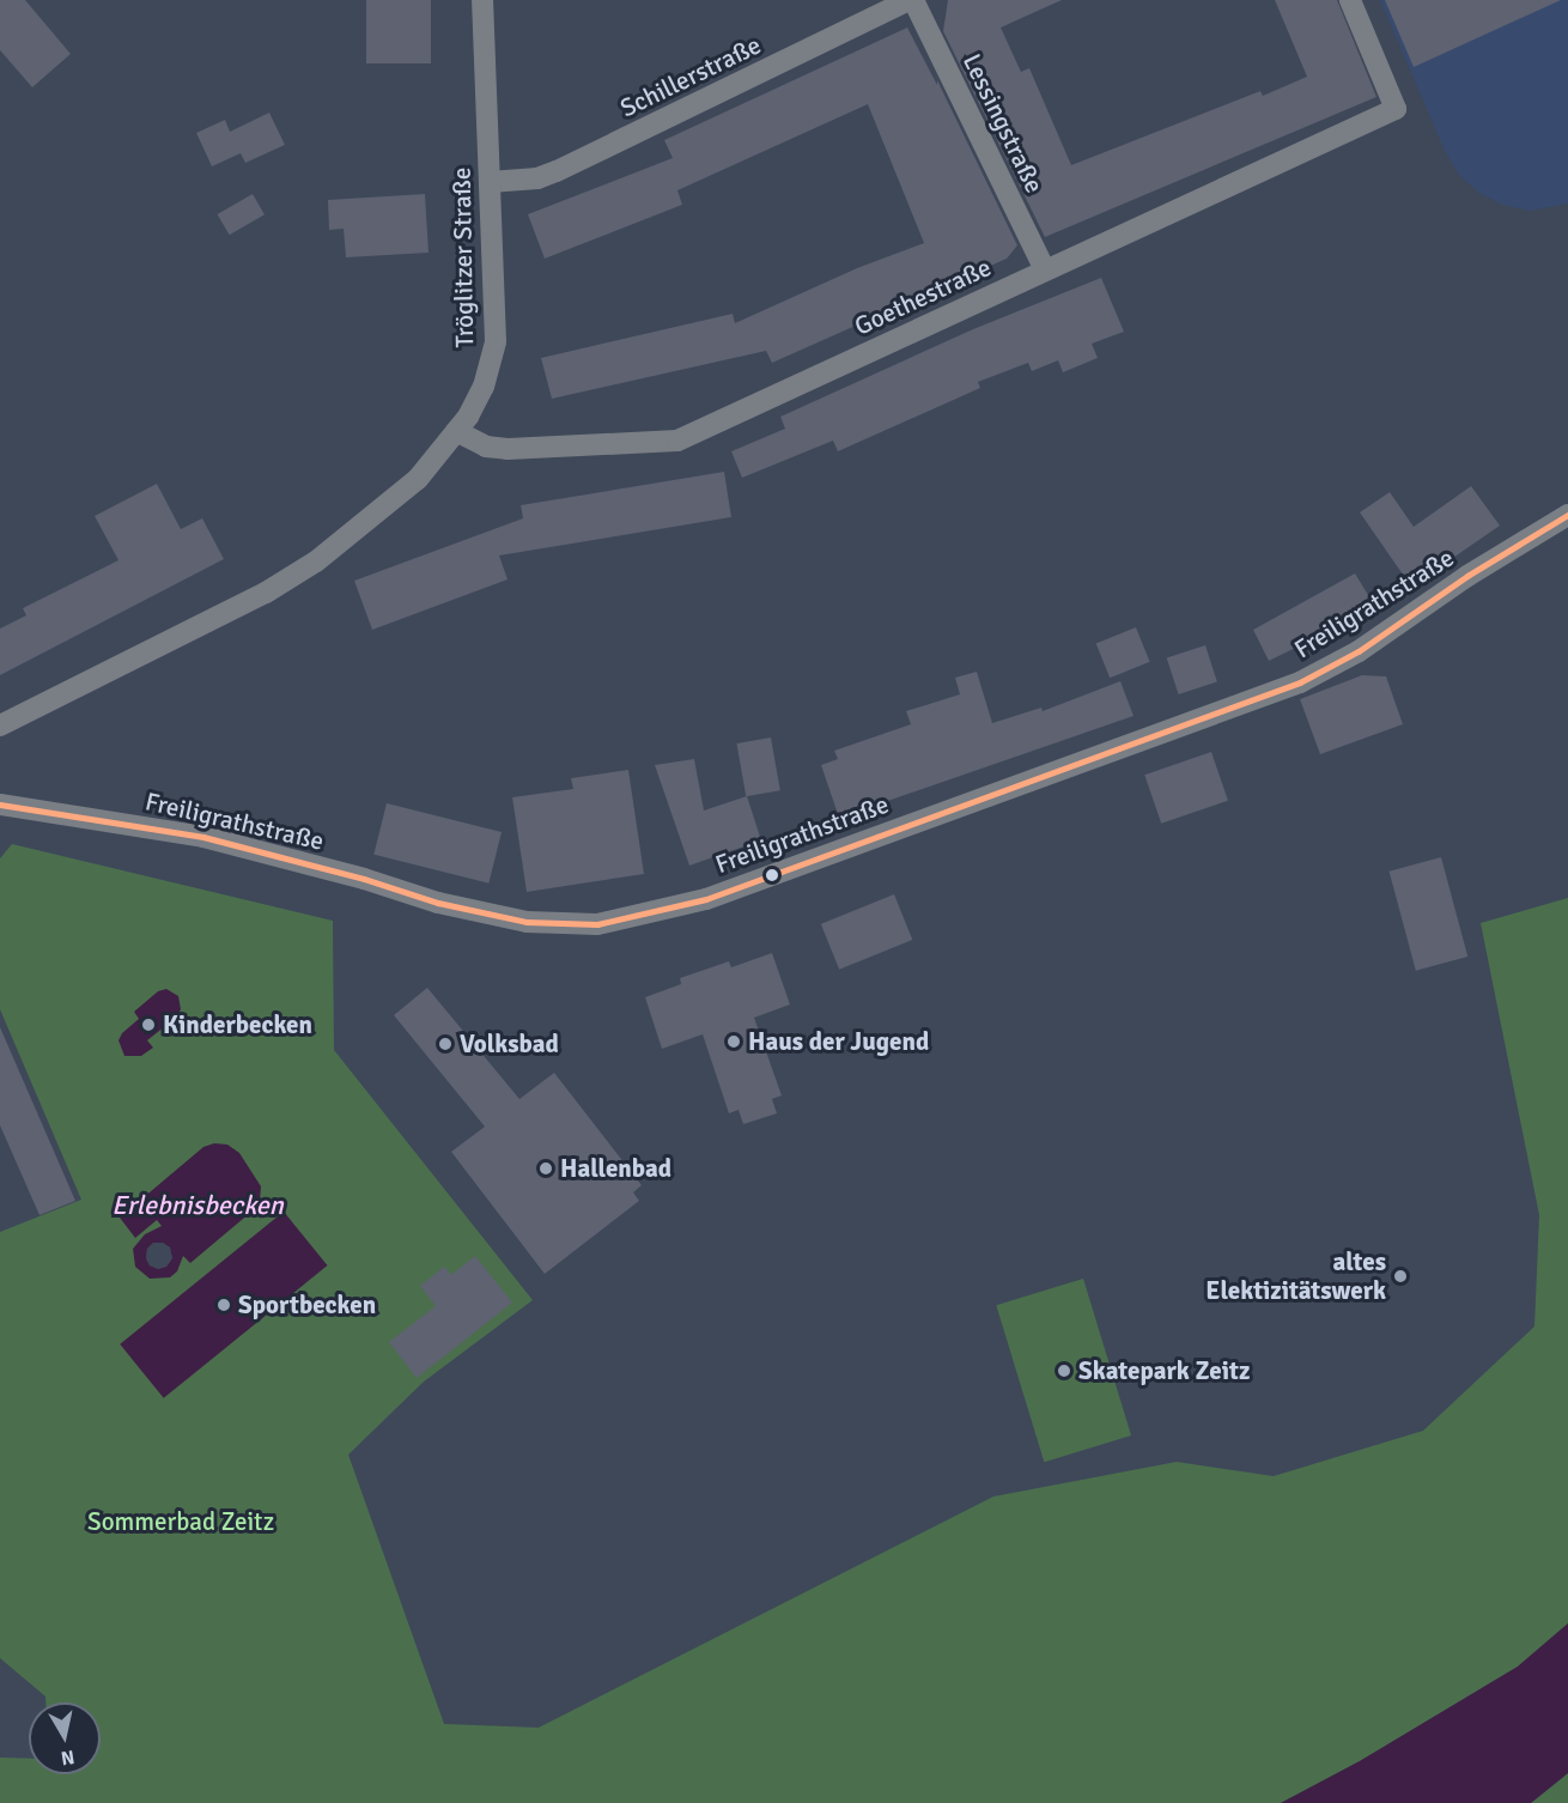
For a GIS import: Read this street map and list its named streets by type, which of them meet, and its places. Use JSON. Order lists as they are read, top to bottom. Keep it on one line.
{"streets":{"street":["Schillerstraße","Lessingstraße","Tröglitzer Straße","Goethestraße","Freiligrathstraße"]},"crossings":[["Schillerstraße","Lessingstraße"],["Schillerstraße","Tröglitzer Straße"],["Lessingstraße","Goethestraße"],["Tröglitzer Straße","Goethestraße"]],"water":["Erlebnisbecken"],"parks":["Sommerbad Zeitz"],"places":["Kinderbecken","Haus der Jugend","Volksbad","Hallenbad","altes Elektizitätswerk","Sportbecken","Skatepark Zeitz"],"north":"bottom"}
